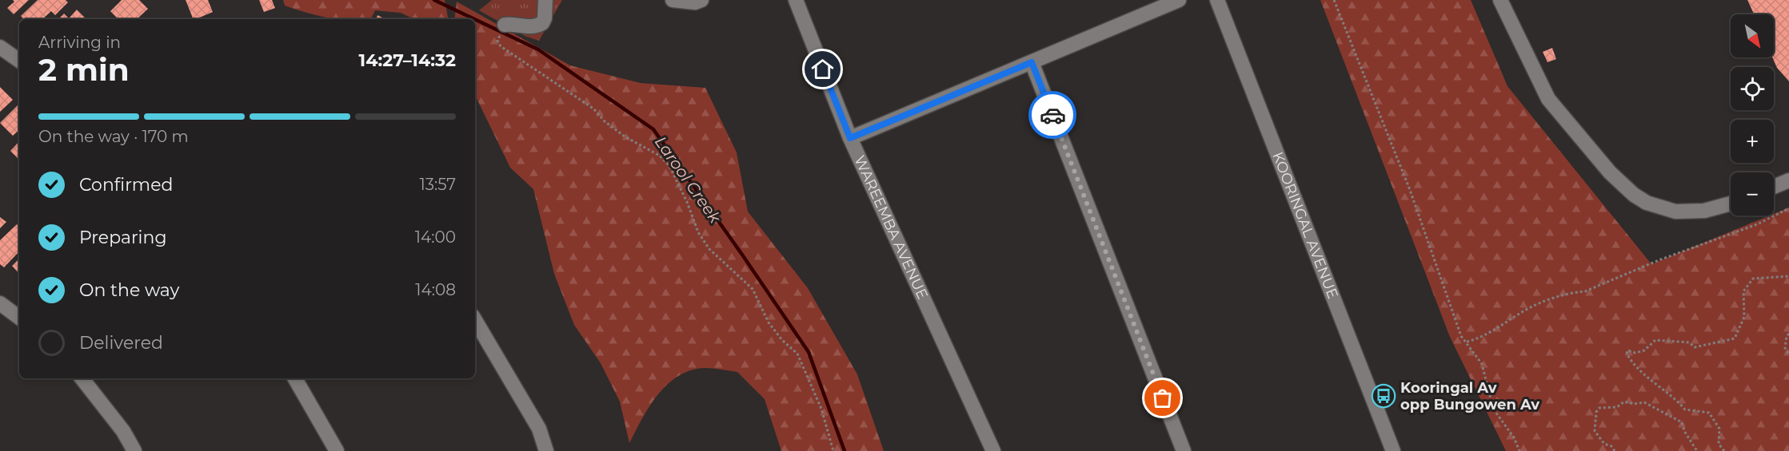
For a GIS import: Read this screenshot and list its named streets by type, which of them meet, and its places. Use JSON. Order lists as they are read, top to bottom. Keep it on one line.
{"streets":{"street":["KOORINGAL AVENUE","WAREEMBA AVENUE"]},"water":["Larool Creek"],"places":{"bus stop":["Kooringal Av opp Bungowen Av"]},"north":"bottom right","page":{"map_buttons":["+","−"],"heading":["2 min","Arriving in","14:27–14:32"],"bar":"On the way · 170 m","list":[["Confirmed","13:57"],["Preparing","14:00"],["On the way","14:08"],"Delivered"]}}
